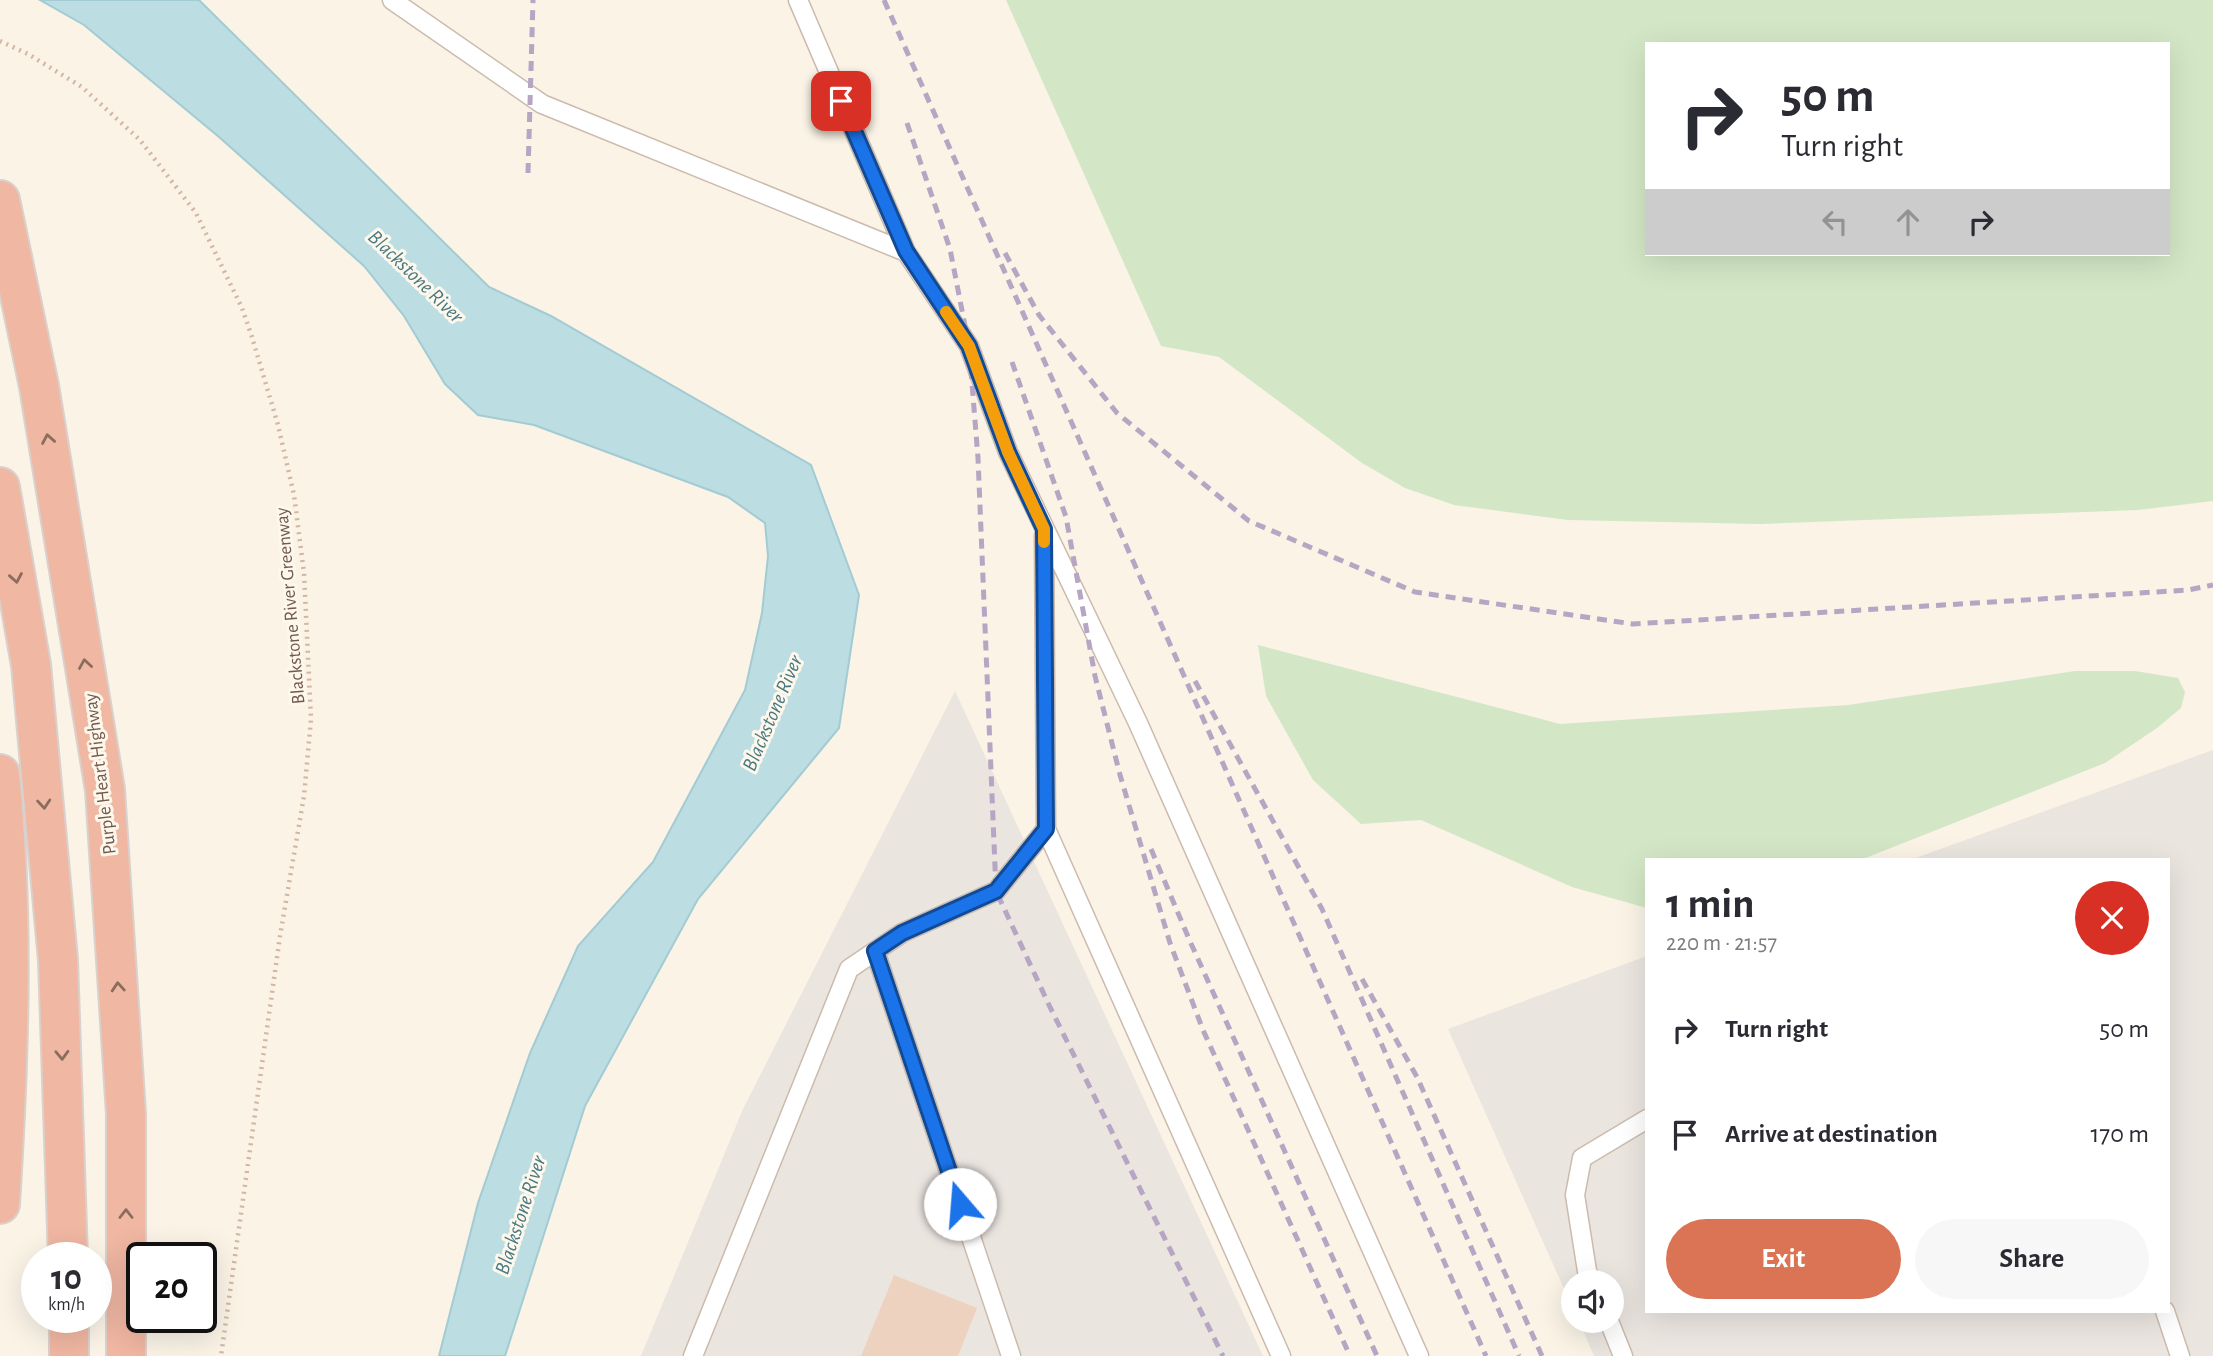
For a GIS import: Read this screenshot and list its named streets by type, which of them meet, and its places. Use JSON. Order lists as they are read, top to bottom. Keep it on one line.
{"streets":{"highway":["Purple Heart Highway"],"path":["Blackstone River Greenway"]},"water":["Blackstone River"],"page":{"turn":["50 m","Turn right"],"heading":["1 min","220 m · 21:57"],"list":[{"name":"Turn right","value":"50 m"},{"name":"Arrive at destination","value":"170 m"}],"buttons":["Exit","Share"],"speed":"10 km/h","limit":"20"}}
